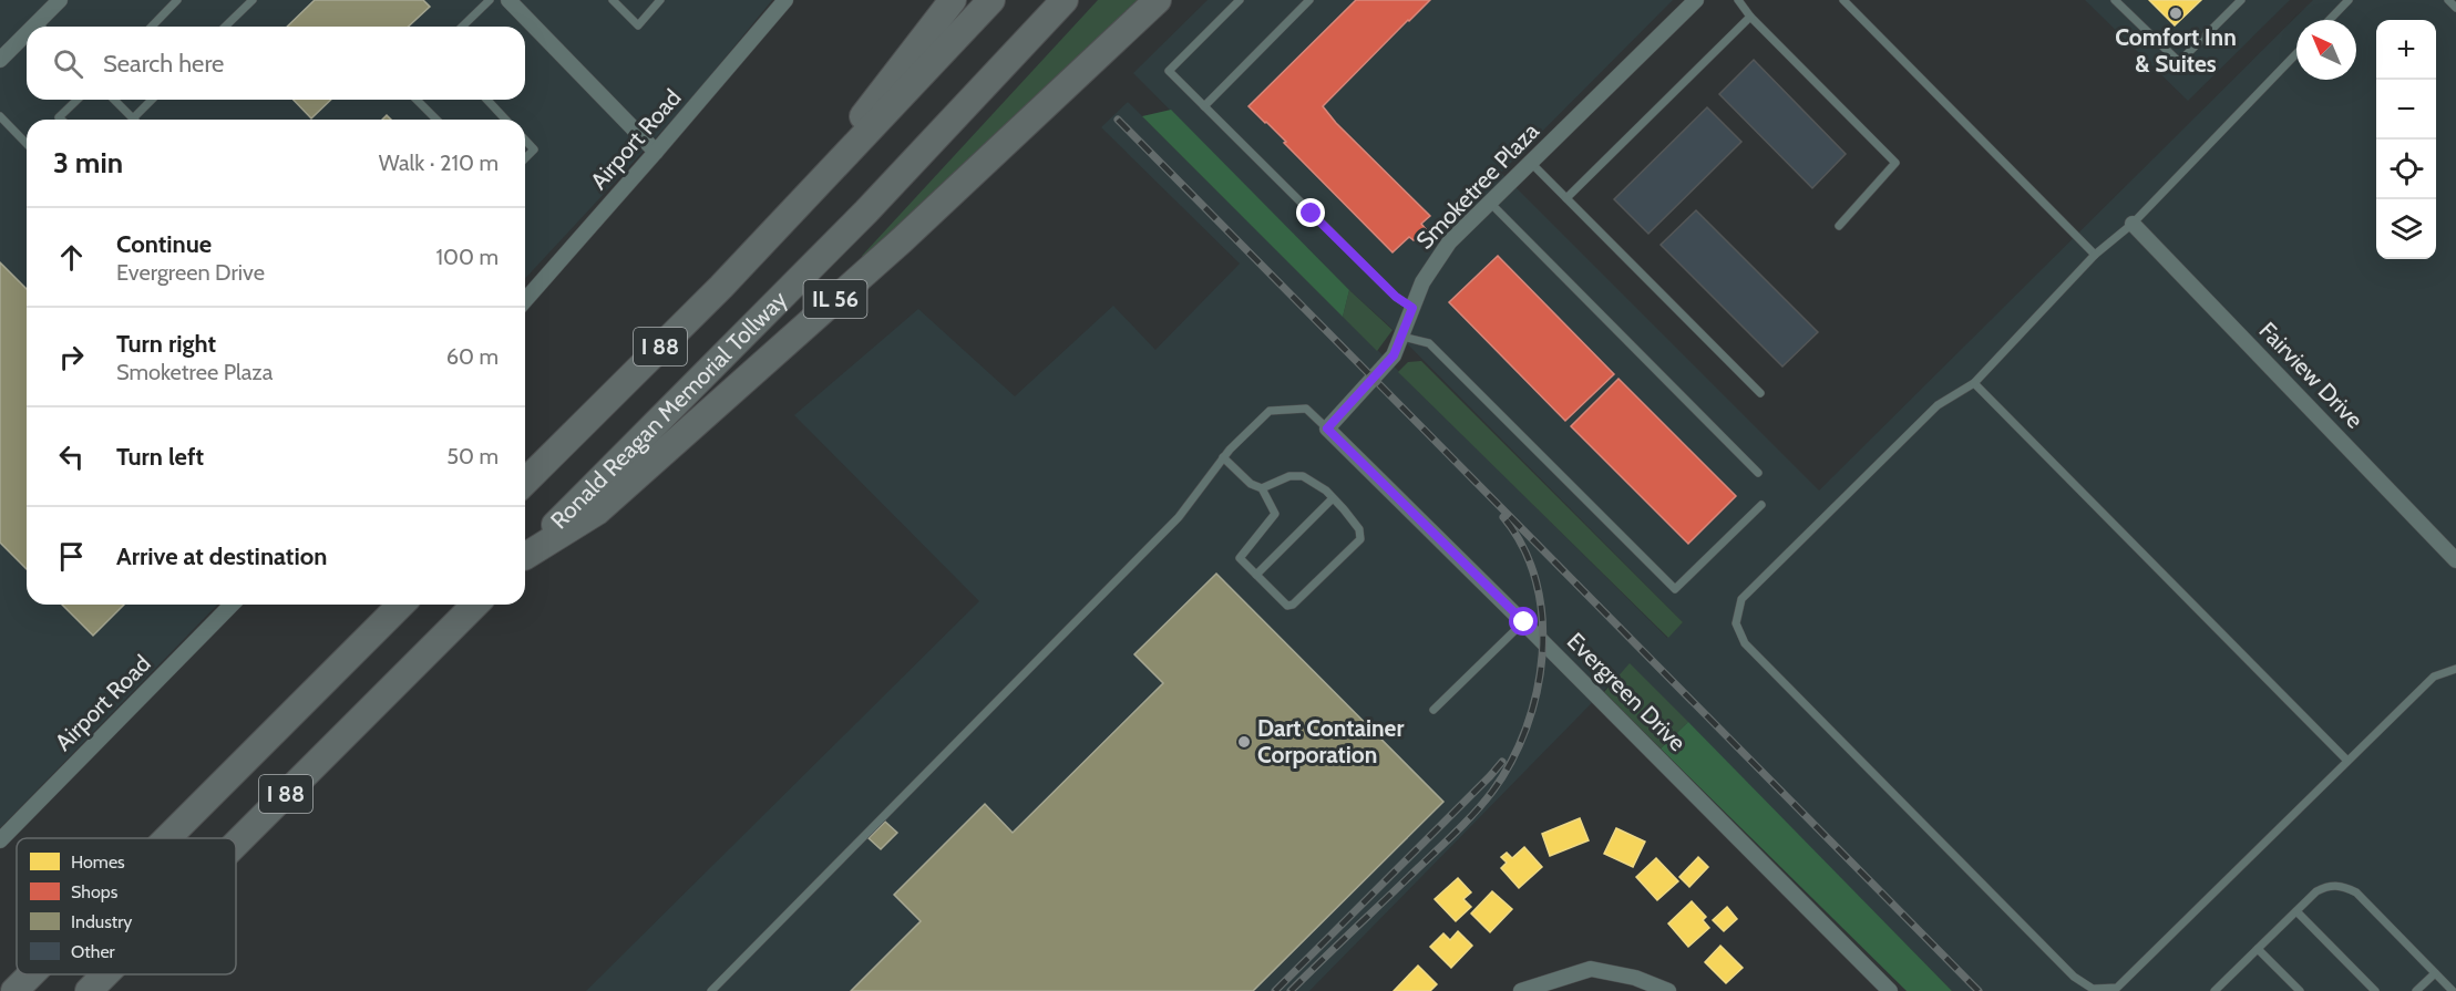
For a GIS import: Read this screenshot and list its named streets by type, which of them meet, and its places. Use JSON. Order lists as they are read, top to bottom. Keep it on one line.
{"streets":{"highway":["IL 56","I 88","Ronald Reagan Memorial Tollway"],"street":["Airport Road","Smoketree Plaza","Fairview Drive","Evergreen Drive"]},"crossings":[["Smoketree Plaza","Evergreen Drive"]],"places":["Comfort Inn & Suites","Dart Container Corporation"],"legend":["Homes","Shops","Industry","Other"],"north":"top left","page":{"map_buttons":["+","−"],"search":"Search here","heading":["3 min","Walk · 210 m"],"list":[["Continue","Evergreen Drive","100 m"],["Turn right","Smoketree Plaza","60 m"],["Turn left","50 m"],"Arrive at destination"]}}
